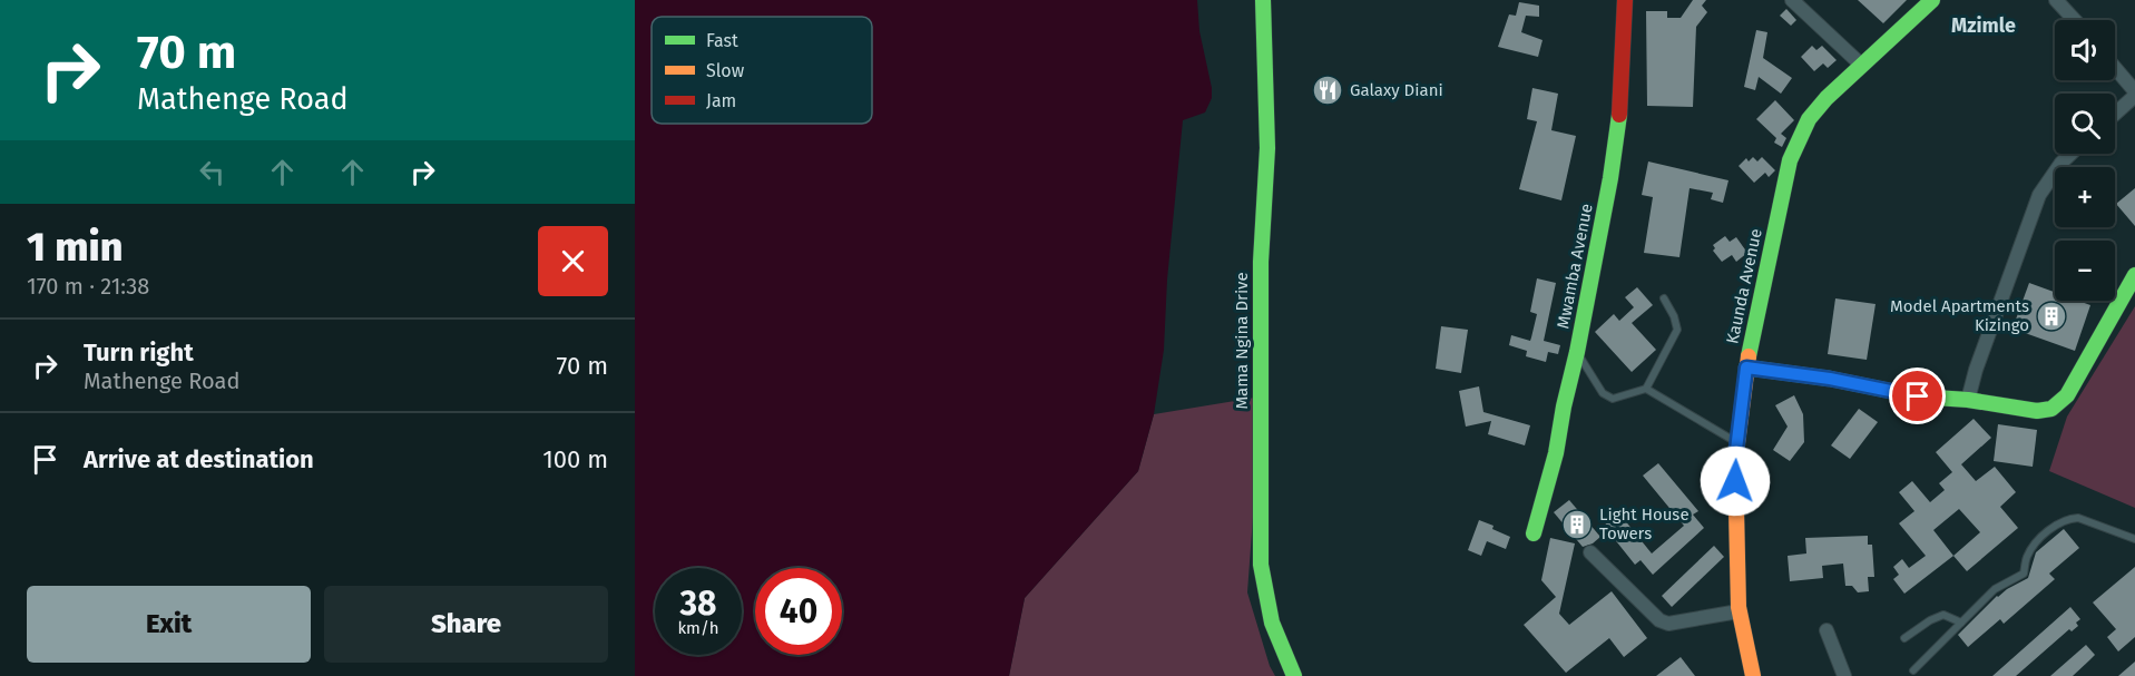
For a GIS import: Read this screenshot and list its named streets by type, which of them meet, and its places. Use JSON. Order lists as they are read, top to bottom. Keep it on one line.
{"streets":{"street":["Mwamba Avenue","Kaunda Avenue","Mama Ngina Drive"]},"districts":["Mzimle"],"places":{"restaurant":["Galaxy Diani"],"building":["Model Apartments Kizingo","Light House Towers"]},"legend":["Fast","Slow","Jam"],"page":{"turn":["70 m","Mathenge Road"],"map_buttons":["+","−"],"heading":["1 min","170 m · 21:38"],"list":[{"name":"Turn right","note":"Mathenge Road","value":"70 m"},{"name":"Arrive at destination","value":"100 m"}],"speed":"38 km/h","limit":"40","buttons":["Exit","Share"]}}
